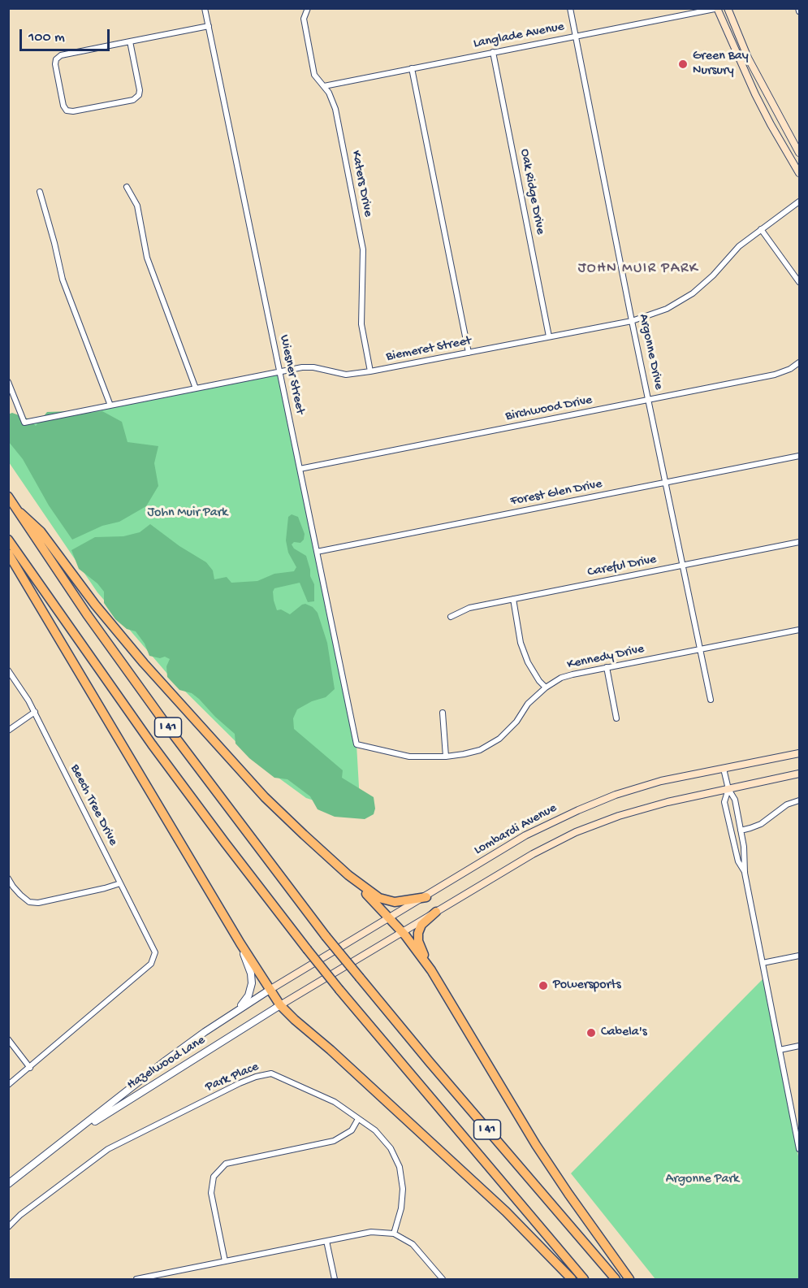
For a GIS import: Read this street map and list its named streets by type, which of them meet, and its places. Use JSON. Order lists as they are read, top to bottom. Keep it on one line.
{"streets":{"highway":["I 41"],"main road":["Lombardi Avenue"],"street":["Langlade Avenue","Katers Drive","Oak Ridge Drive","Biemeret Street","Argonne Drive","Wiesner Street","Birchwood Drive","Forest Glen Drive","Careful Drive","Kennedy Drive","Beech Tree Drive","Hazelwood Lane","Park Place"]},"crossings":[["Langlade Avenue","Katers Drive"],["Langlade Avenue","Oak Ridge Drive"],["Langlade Avenue","Argonne Drive"],["Katers Drive","Biemeret Street"],["Oak Ridge Drive","Biemeret Street"],["Biemeret Street","Argonne Drive"],["Biemeret Street","Wiesner Street"],["Argonne Drive","Birchwood Drive"],["Argonne Drive","Forest Glen Drive"],["Argonne Drive","Careful Drive"],["Argonne Drive","Kennedy Drive"],["Wiesner Street","Birchwood Drive"],["Wiesner Street","Forest Glen Drive"],["Wiesner Street","Kennedy Drive"],["Lombardi Avenue","Hazelwood Lane"]],"districts":["JOHN MUIR PARK"],"parks":["John Muir Park","Argonne Park"],"places":["Green Bay Nursury","Powersports","Cabela's"],"scale_bar":"100 m"}
